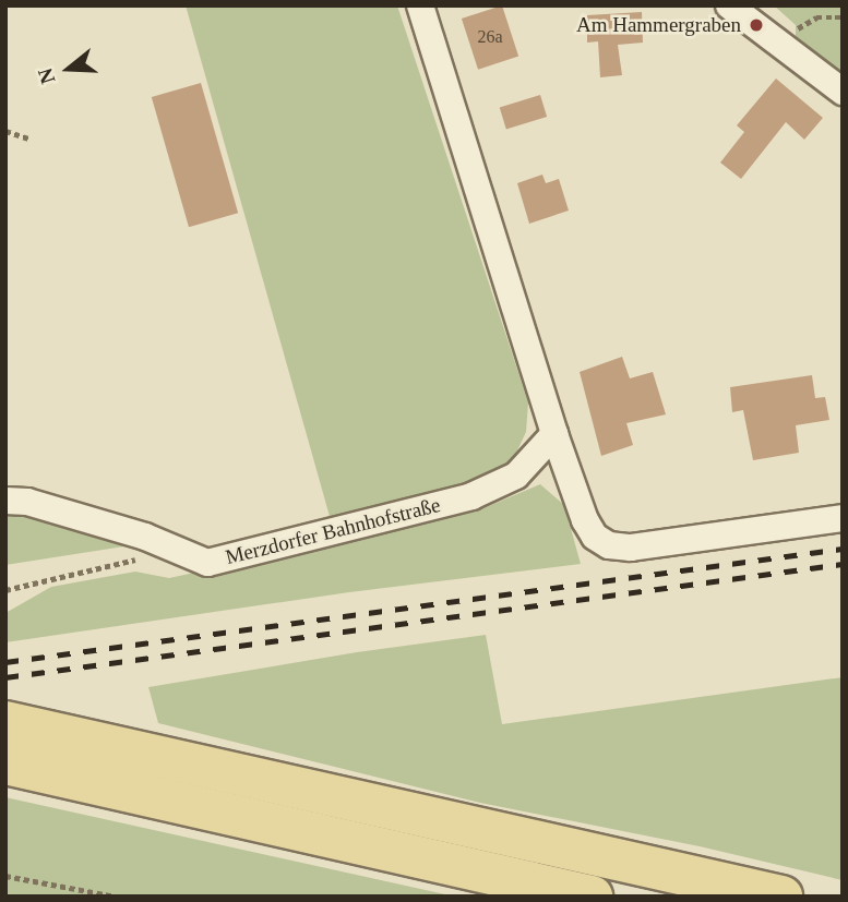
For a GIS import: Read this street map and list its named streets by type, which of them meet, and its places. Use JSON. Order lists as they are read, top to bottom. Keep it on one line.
{"streets":{"street":["Merzdorfer Bahnhofstraße"]},"places":["Am Hammergraben"],"house_numbers":["26a"],"north":"left"}
